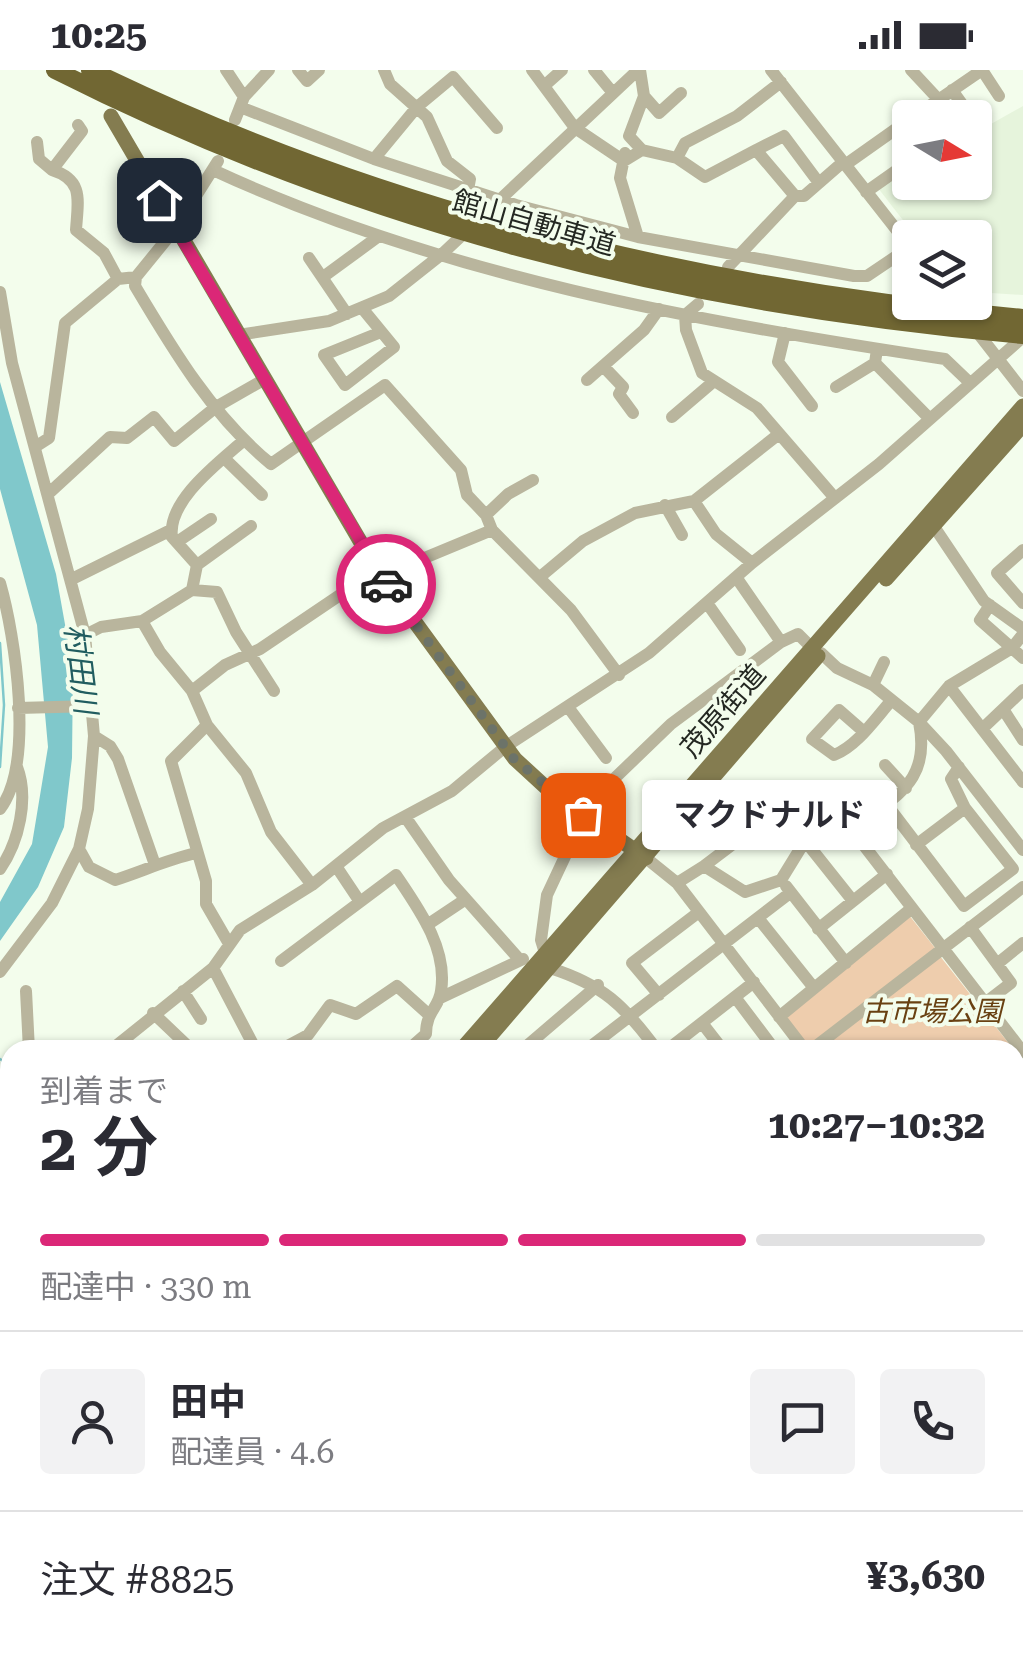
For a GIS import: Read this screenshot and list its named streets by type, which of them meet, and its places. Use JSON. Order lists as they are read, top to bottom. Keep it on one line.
{"streets":{"highway":["館山自動車道"],"main road":["茂原街道"]},"water":["村田川"],"parks":["古市場公園"],"places":["マクドナルド"],"north":"right","page":{"status":"10:25","bubble":"マクドナルド","heading":["2 分","到着まで","10:27–10:32"],"panel":["田中","配達員 · 4.6","注文 #8825","¥3,630"],"bar":"配達中 · 330 m"}}
